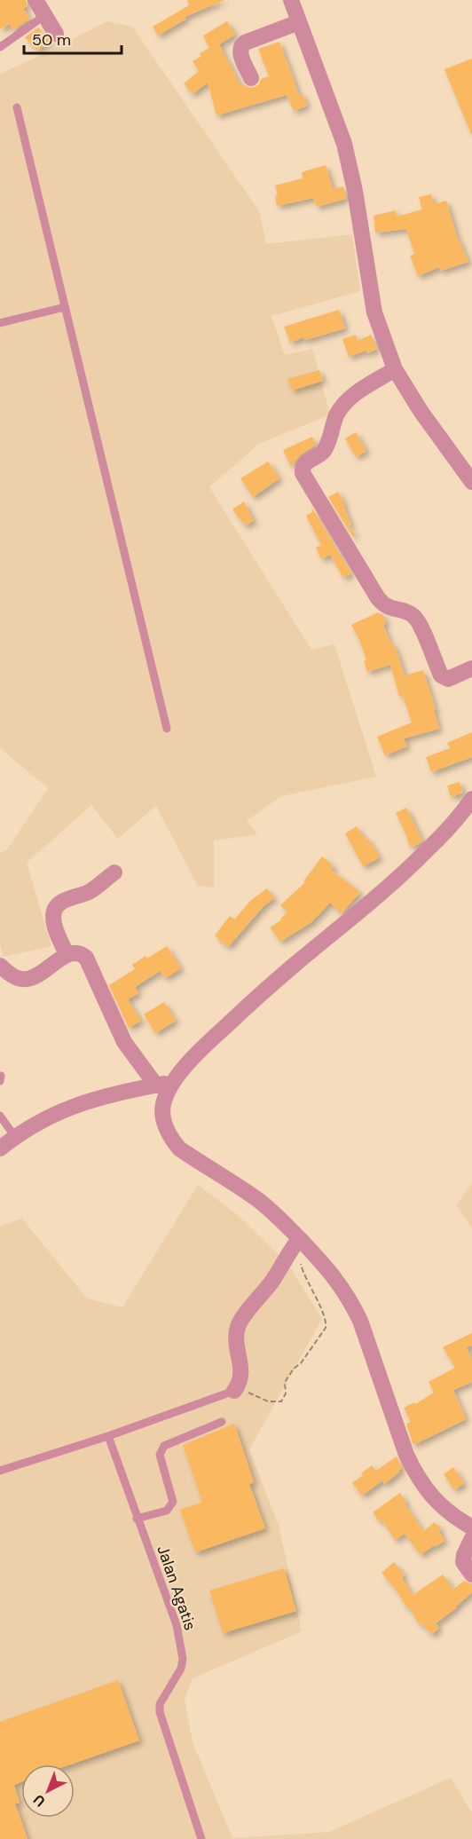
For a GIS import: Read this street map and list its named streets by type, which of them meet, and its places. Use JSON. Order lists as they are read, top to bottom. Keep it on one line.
{"streets":{"lane":["Jalan Agatis"]},"scale_bar":"50 m","north":"bottom left"}
